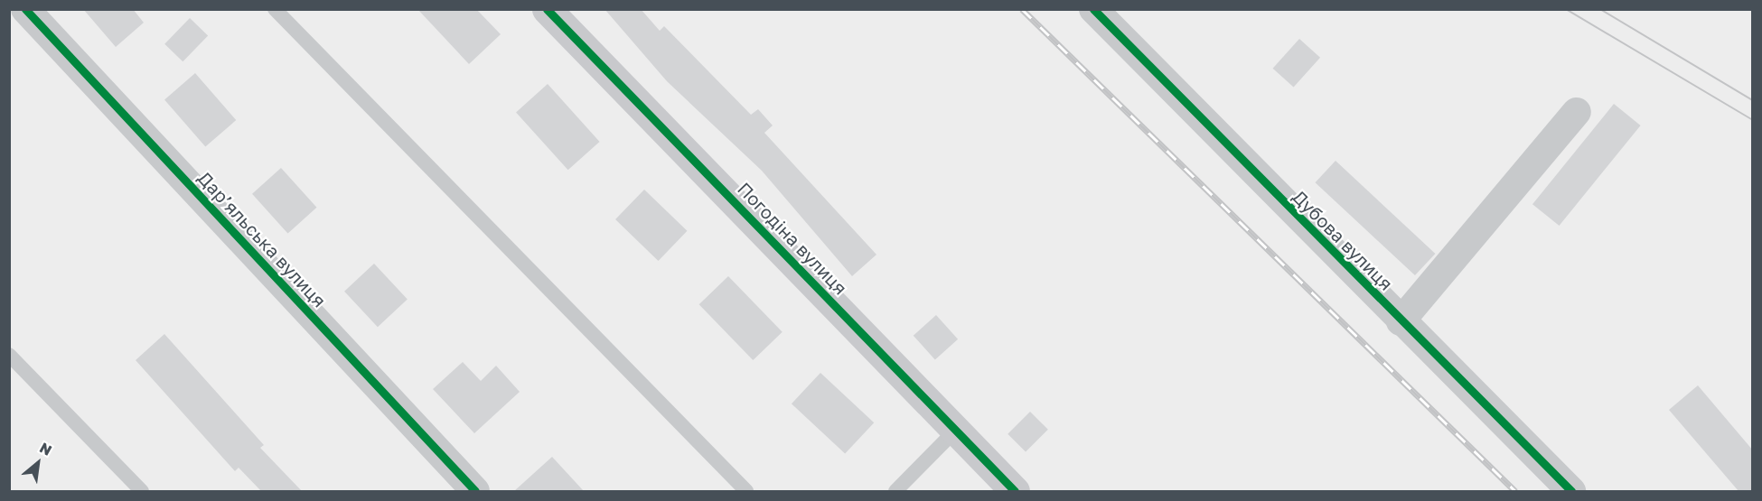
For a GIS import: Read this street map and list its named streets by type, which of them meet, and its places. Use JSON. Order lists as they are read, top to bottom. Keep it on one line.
{"streets":{"street":["Погодіна вулиця","Дар’яльська вулиця","Дубова вулиця"]},"north":"top right"}
